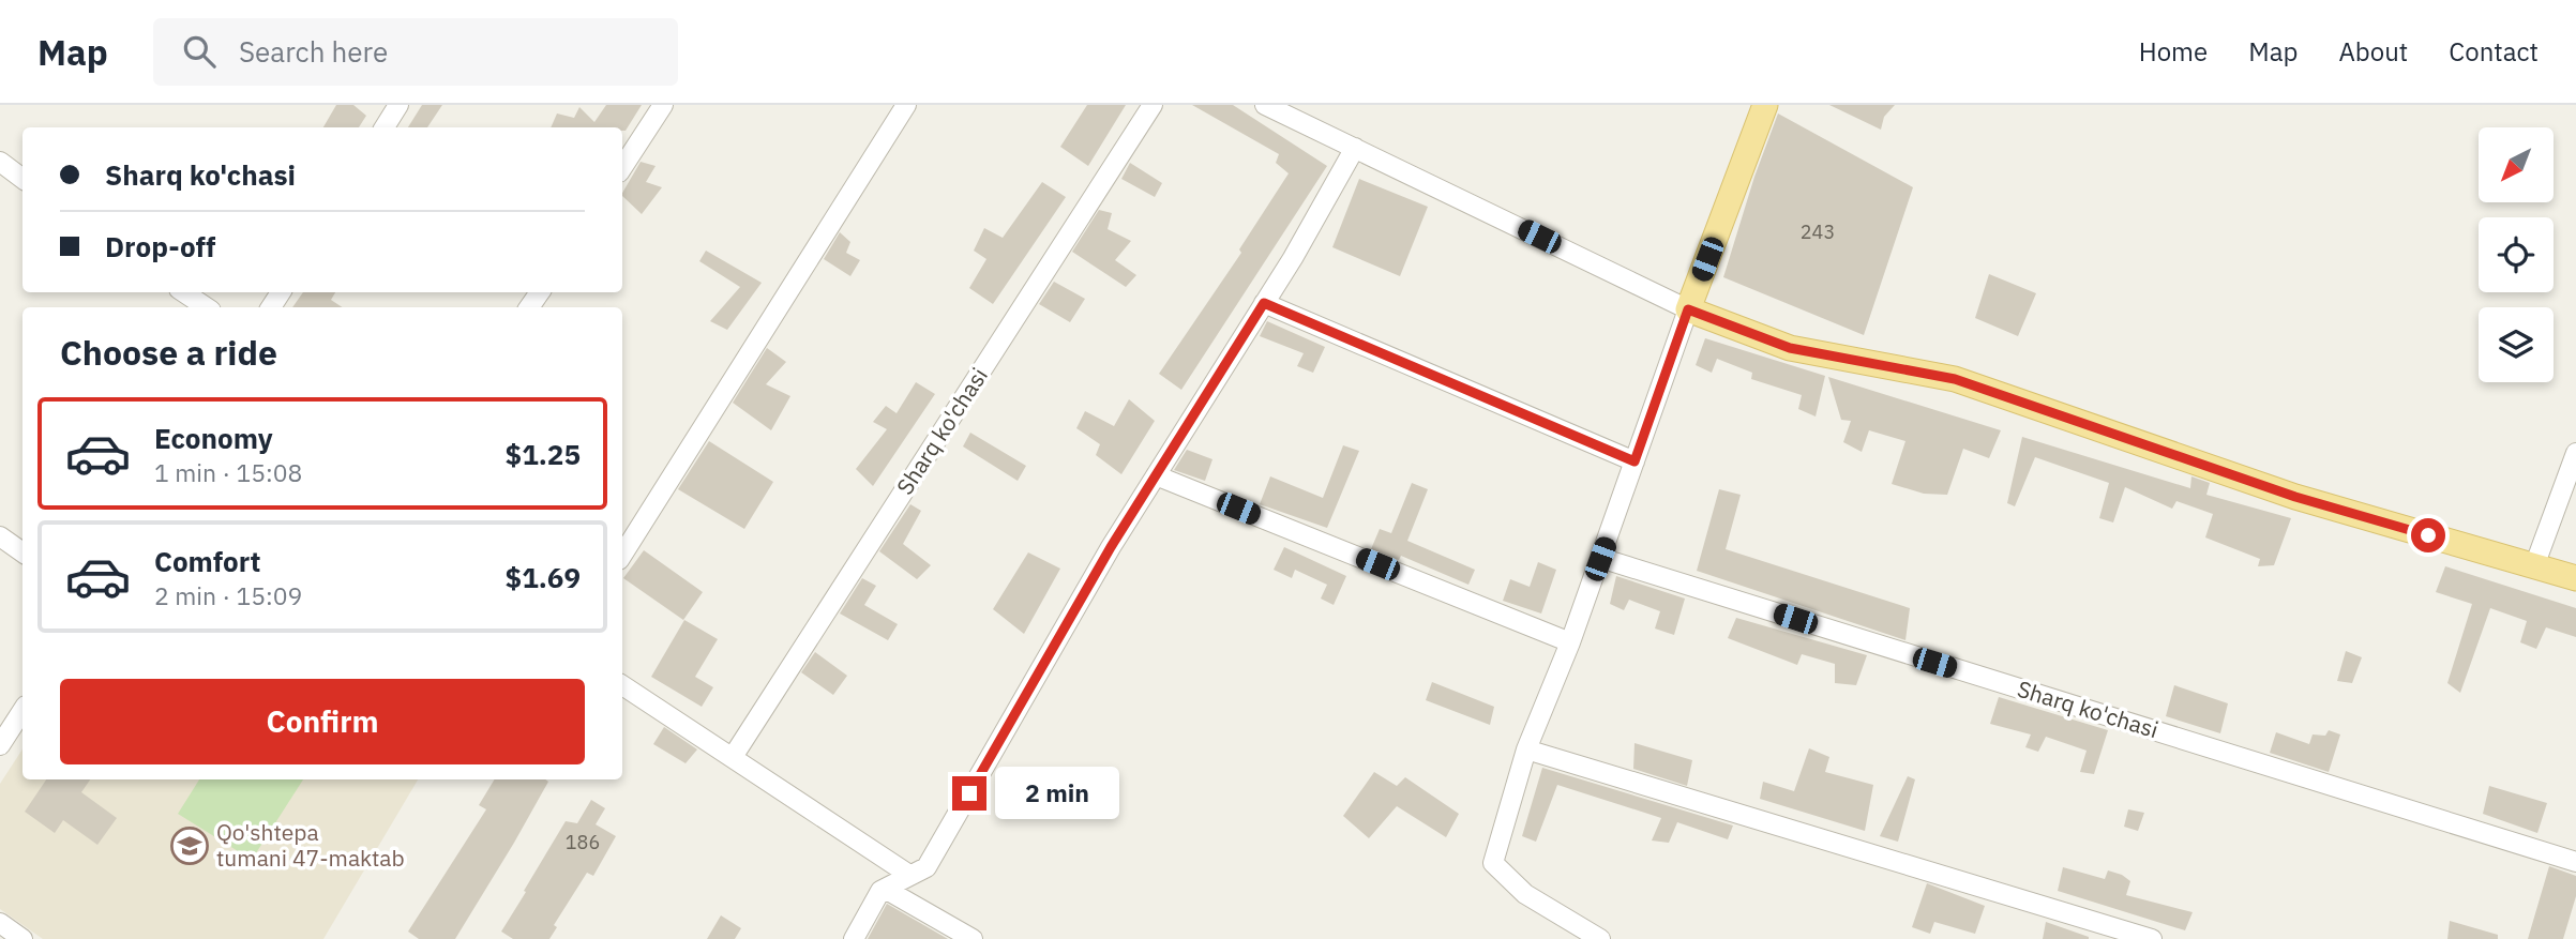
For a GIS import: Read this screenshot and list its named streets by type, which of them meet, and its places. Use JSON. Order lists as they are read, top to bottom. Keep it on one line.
{"streets":{"street":["Sharq ko'chasi"]},"places":{"school or university":["Qo'shtepa tumani 47-maktab"]},"house_numbers":["243","186"],"north":"bottom left","page":{"header":"Map","search":"Search here","nav":["Home","Map","About","Contact"],"banner":["Sharq ko'chasi","Drop-off"],"heading":"Choose a ride","list":[{"name":"Economy","note":"1 min · 15:08","value":"$1.25"},{"name":"Comfort","note":"2 min · 15:09","value":"$1.69"}],"buttons":"Confirm","bubble":"2 min"}}
